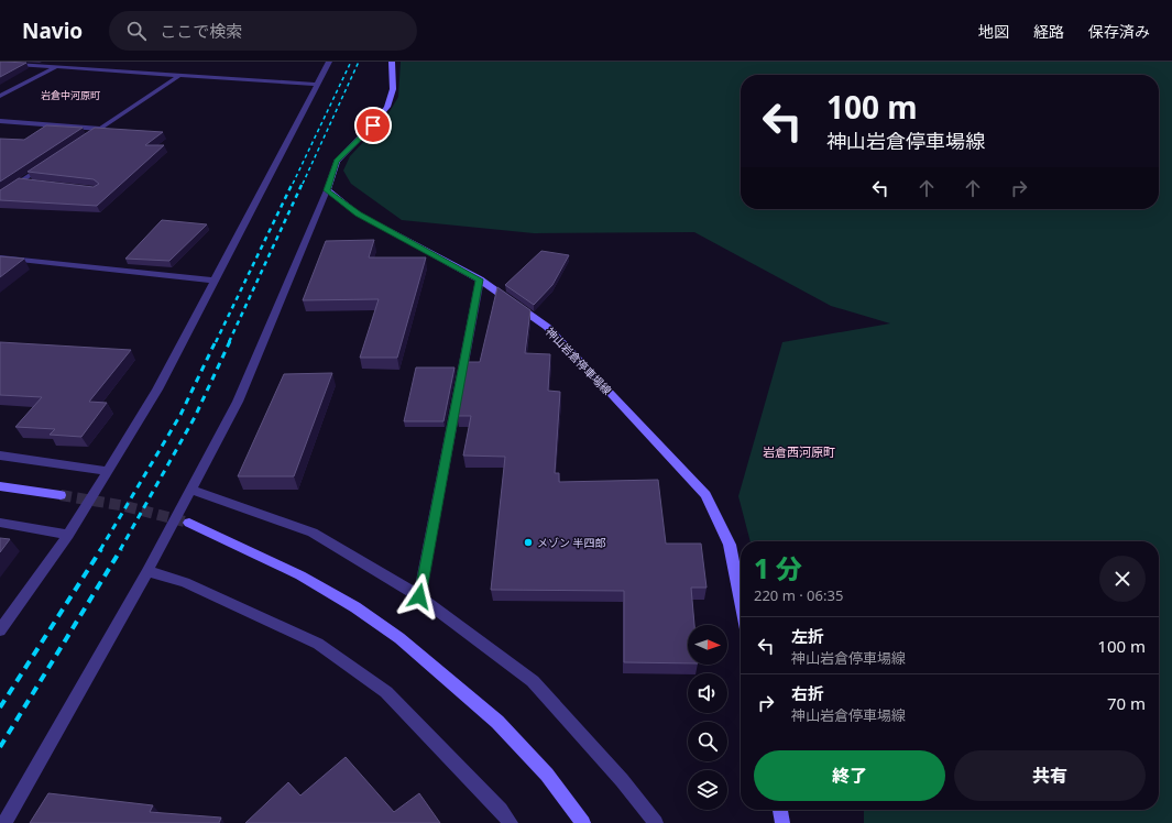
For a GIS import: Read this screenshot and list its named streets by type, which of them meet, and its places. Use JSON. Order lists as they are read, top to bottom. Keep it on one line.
{"streets":{"main road":["神山岩倉停車場線"]},"districts":["岩倉中河原町","岩倉西河原町"],"places":["メゾン 半四郎"],"north":"right","page":{"header":"Navio","search":"ここで検索","nav":["地図","経路","保存済み"],"turn":["100 m","神山岩倉停車場線"],"heading":["1 分","220 m · 06:35"],"list":[{"name":"左折","note":"神山岩倉停車場線","value":"100 m"},{"name":"右折","note":"神山岩倉停車場線","value":"70 m"}],"buttons":["終了","共有"]}}
